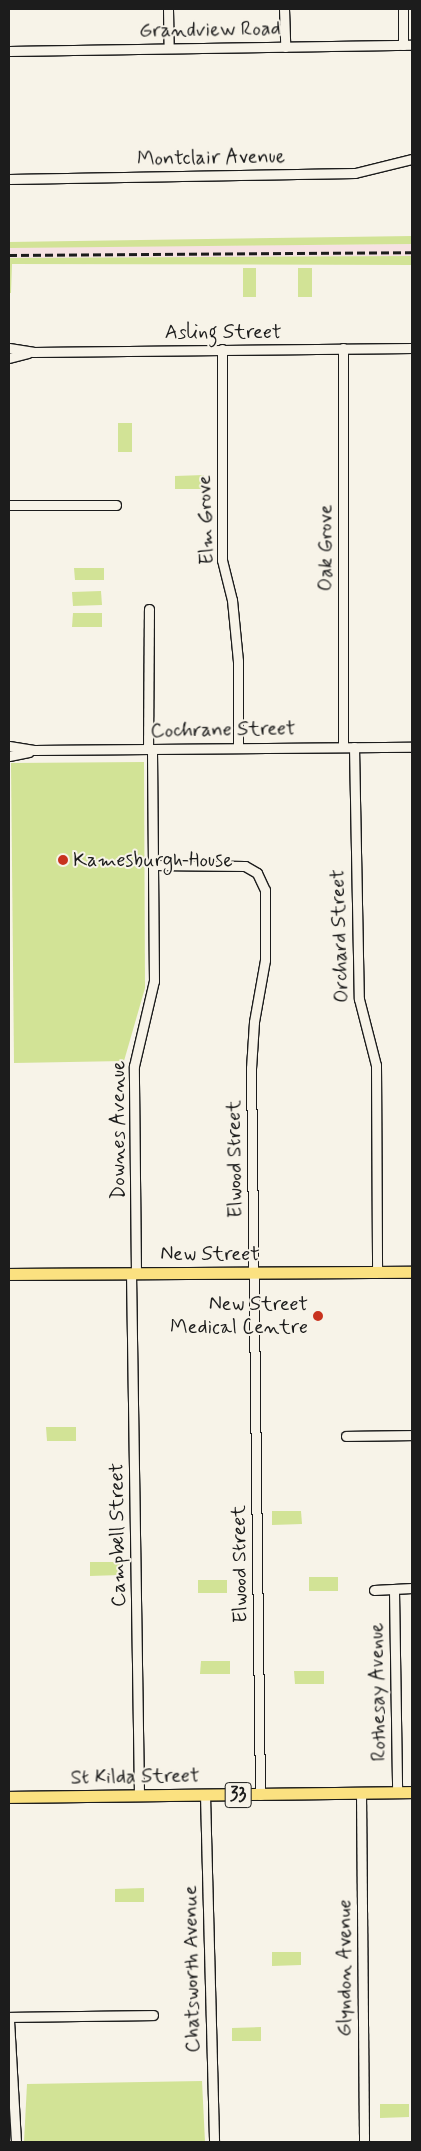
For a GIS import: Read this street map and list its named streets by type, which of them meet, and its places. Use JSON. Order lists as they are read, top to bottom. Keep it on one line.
{"streets":{"main road":["New Street","St Kilda Street","33"],"street":["Grandview Road","Montclair Avenue","Asling Street","Elm Grove","Oak Grove","Cochrane Street","Orchard Street","Downes Avenue","Elwood Street","Campbell Street","Rothesay Avenue","Glyndon Avenue","Chatsworth Avenue"]},"crossings":[["Asling Street","Elm Grove"],["Asling Street","Oak Grove"],["Elm Grove","Cochrane Street"],["Oak Grove","Cochrane Street"],["Cochrane Street","Orchard Street"],["Cochrane Street","Downes Avenue"],["Orchard Street","New Street"],["Downes Avenue","Elwood Street"],["Downes Avenue","New Street"],["Downes Avenue","Campbell Street"],["Elwood Street","New Street"],["Elwood Street","St Kilda Street"],["New Street","Campbell Street"],["Campbell Street","St Kilda Street"],["Rothesay Avenue","St Kilda Street"],["St Kilda Street","Glyndon Avenue"],["St Kilda Street","Chatsworth Avenue"]],"places":["Kamesburgh House","New Street Medical Centre"]}
